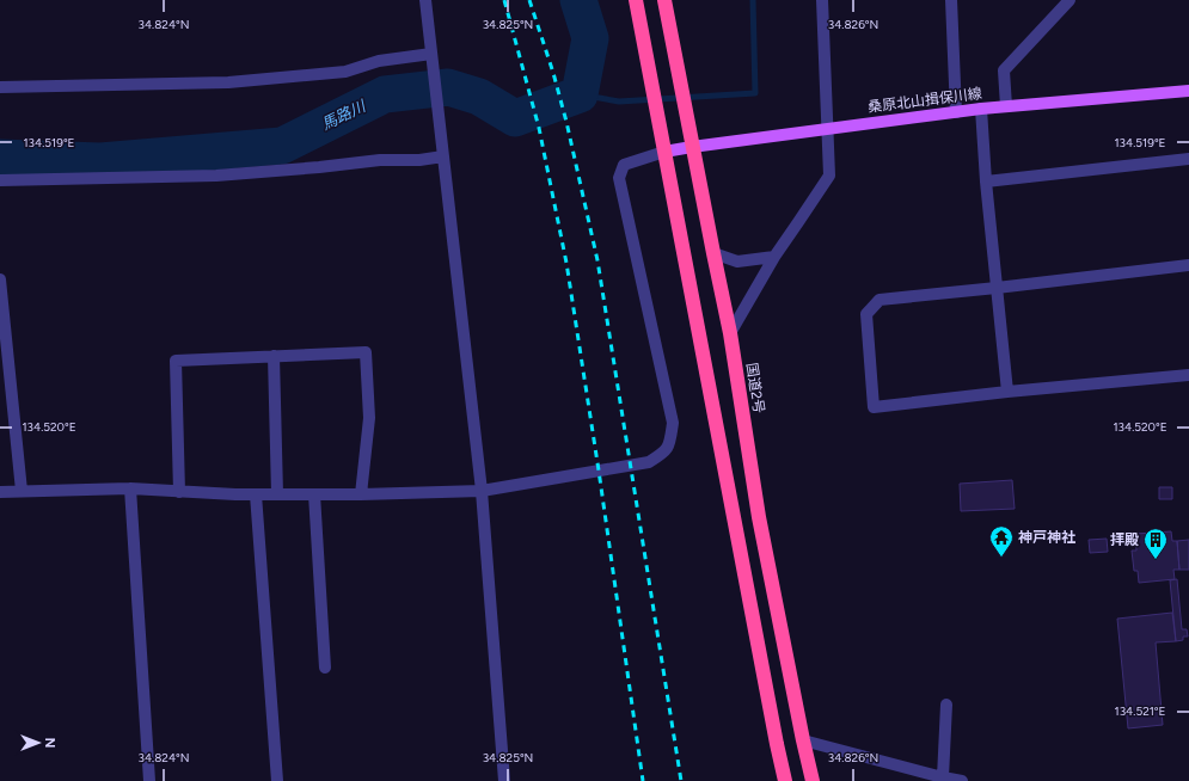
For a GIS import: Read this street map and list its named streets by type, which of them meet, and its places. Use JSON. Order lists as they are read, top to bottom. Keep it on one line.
{"streets":{"highway":["国道2号"],"main road":["桑原北山揖保川線"]},"crossings":[["桑原北山揖保川線","国道2号"]],"water":["馬路川"],"places":{"temple":["神戸神社"],"building":["拝殿"]},"north":"right","coordinates":["34.824°N","34.825°N","34.826°N","134.519°E","134.520°E","134.521°E"]}
